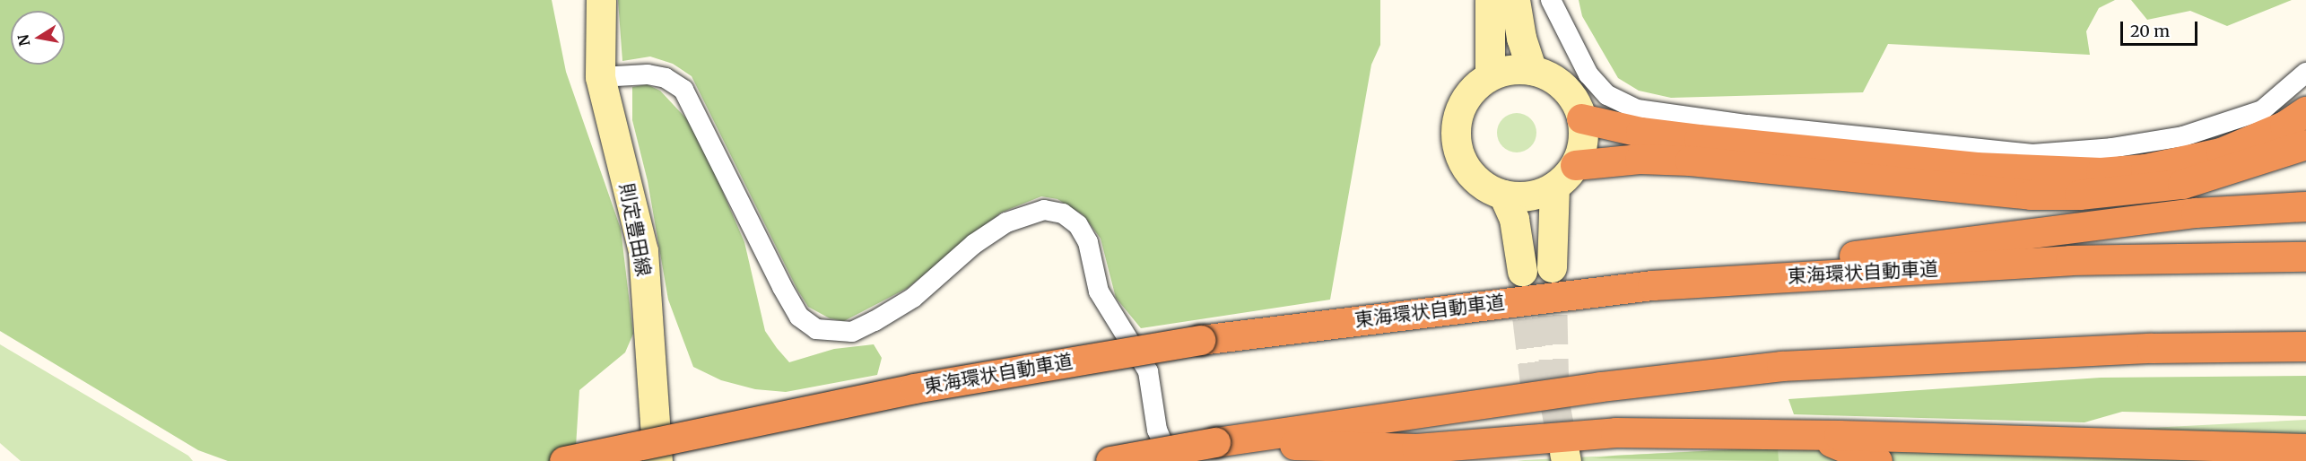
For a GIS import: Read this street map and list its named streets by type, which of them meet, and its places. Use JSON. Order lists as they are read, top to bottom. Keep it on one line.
{"streets":{"highway":["東海環状自動車道"],"street":["則定豊田線"]},"scale_bar":"20 m","north":"left"}
